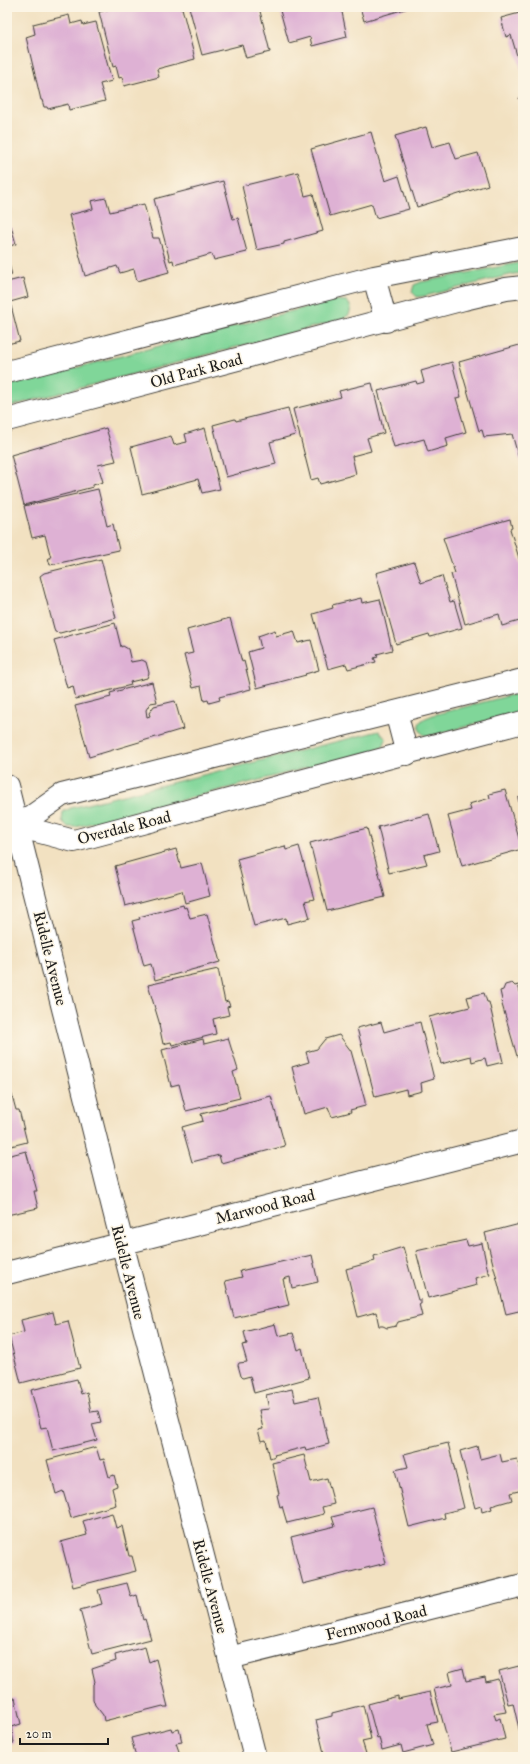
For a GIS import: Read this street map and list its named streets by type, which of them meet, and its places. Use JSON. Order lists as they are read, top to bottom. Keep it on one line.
{"streets":{"street":["Old Park Road","Overdale Road","Ridelle Avenue","Marwood Road","Fernwood Road"]},"crossings":[["Overdale Road","Ridelle Avenue"],["Ridelle Avenue","Marwood Road"],["Ridelle Avenue","Fernwood Road"]],"scale_bar":"20 m"}
